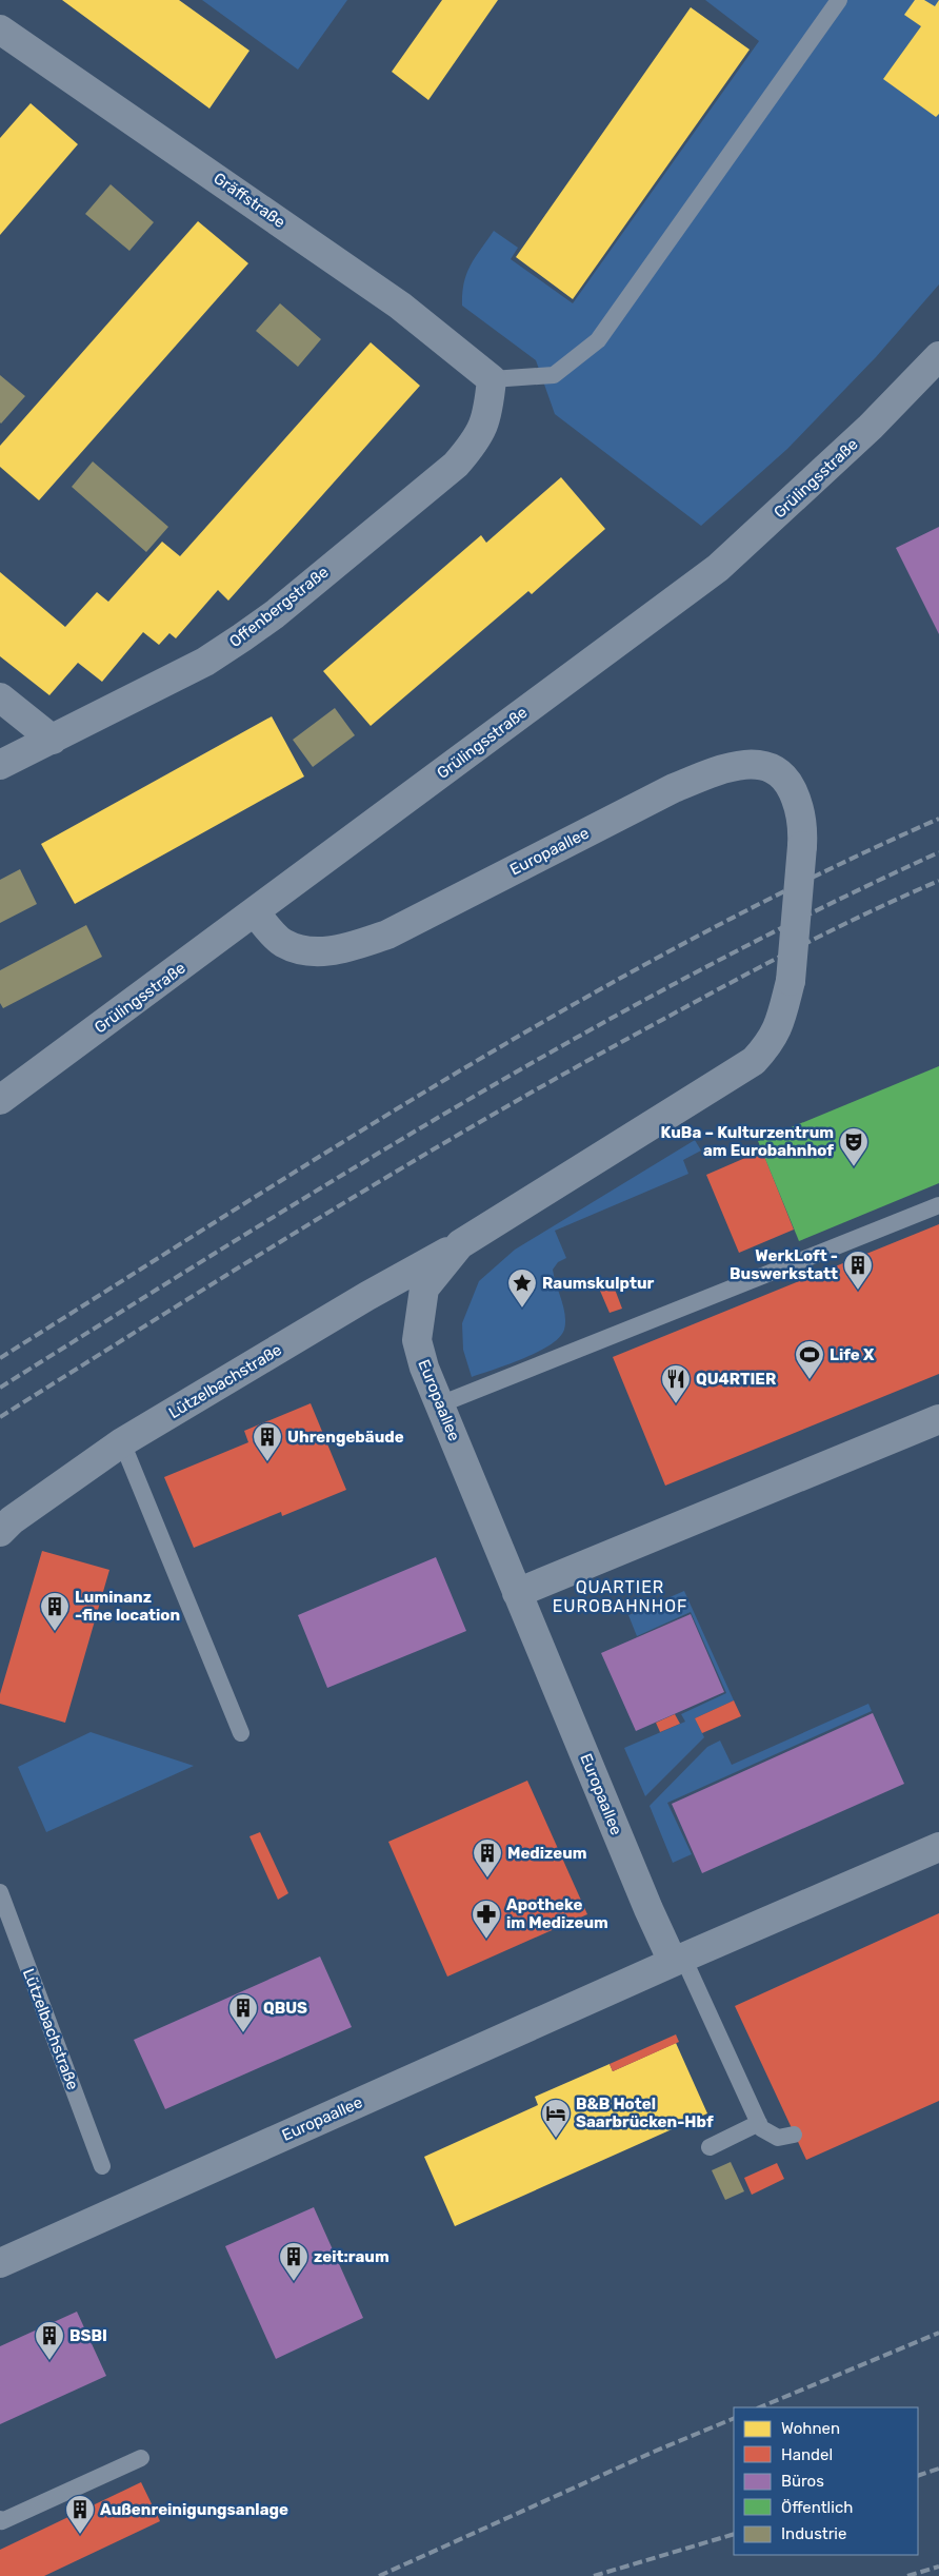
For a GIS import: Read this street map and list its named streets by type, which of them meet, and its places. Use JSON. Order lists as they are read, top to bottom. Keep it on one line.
{"streets":{"street":["Gräffstraße","Grülingsstraße","Offenbergstraße","Europaallee","Lützelbachstraße"]},"crossings":[["Gräffstraße","Offenbergstraße"],["Grülingsstraße","Europaallee"],["Europaallee","Lützelbachstraße"]],"districts":["QUARTIER EUROBAHNHOF"],"places":{"theatre":["KuBa – Kulturzentrum am Eurobahnhof"],"building":["WerkLoft - Buswerkstatt","Uhrengebäude","Luminanz -fine location","Medizeum","QBUS","zeit:raum","BSBI","Außenreinigungsanlage"],"place":["Raumskulptur"],"sports":["Life X"],"restaurant":["QU4RTIER"],"pharmacy":["Apotheke im Medizeum"],"hotel":["B&B Hotel Saarbrücken-Hbf"]},"legend":["Wohnen","Handel","Büros","Öffentlich","Industrie"]}
